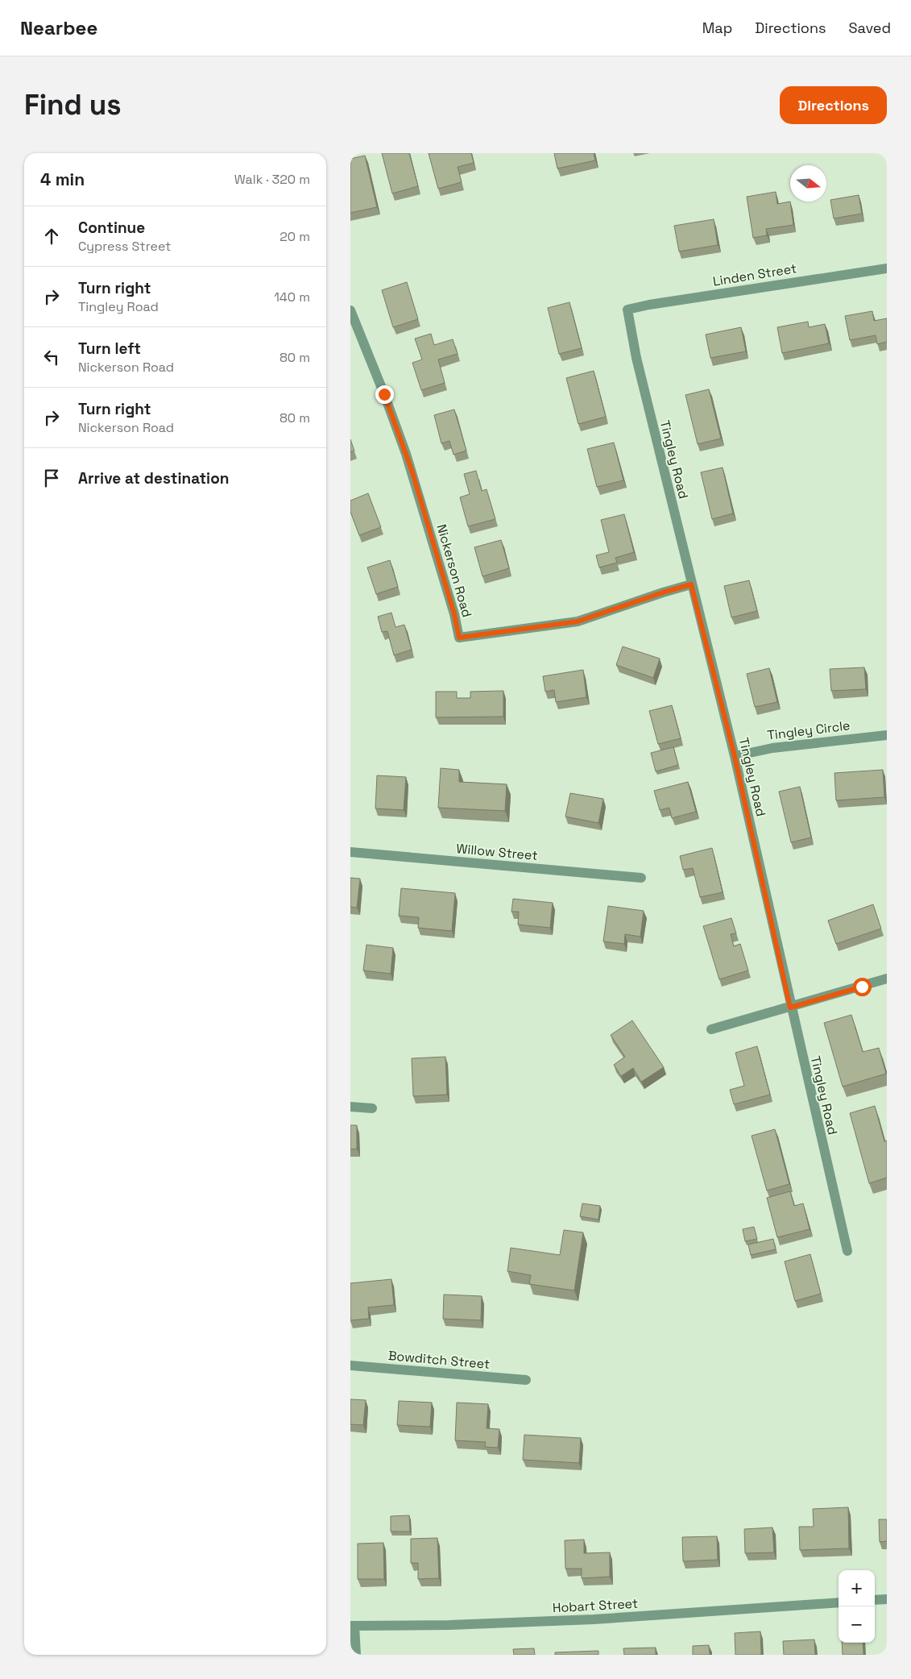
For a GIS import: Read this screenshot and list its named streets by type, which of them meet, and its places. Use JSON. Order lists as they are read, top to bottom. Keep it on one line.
{"streets":{"street":["Linden Street","Tingley Road","Nickerson Road","Tingley Circle","Willow Street","Bowditch Street","Hobart Street"]},"crossings":[["Linden Street","Tingley Road"],["Tingley Road","Nickerson Road"],["Tingley Road","Tingley Circle"]],"north":"right","page":{"header":"Nearbee","nav":["Map","Directions","Saved"],"buttons":"Directions","title":"Find us","heading":["4 min","Walk · 320 m"],"list":[["Continue","Cypress Street","20 m"],["Turn right","Tingley Road","140 m"],["Turn left","Nickerson Road","80 m"],["Turn right","Nickerson Road","80 m"],"Arrive at destination"],"map_buttons":["+","−"]}}
